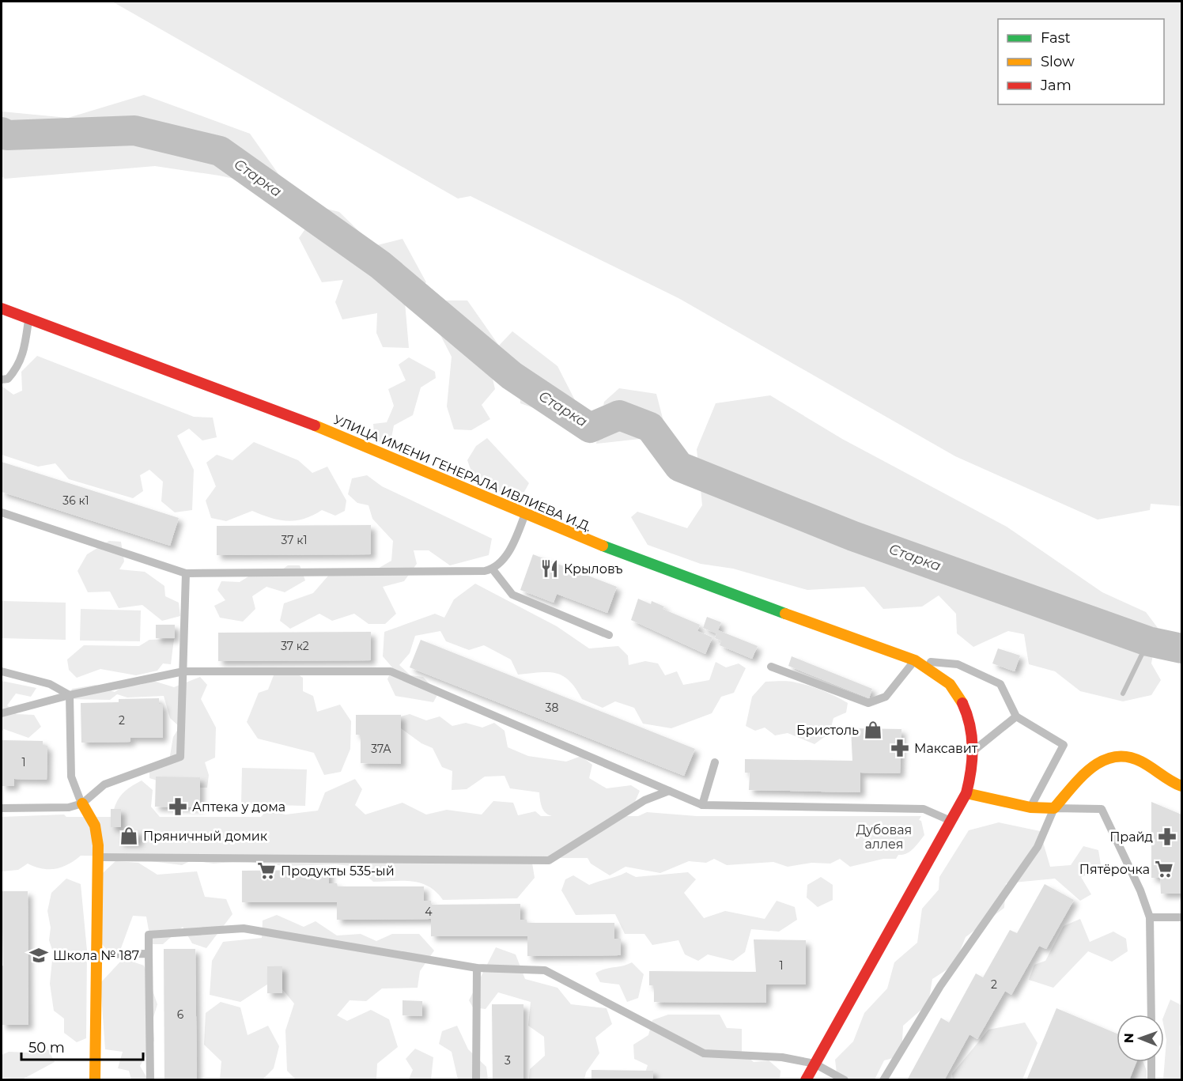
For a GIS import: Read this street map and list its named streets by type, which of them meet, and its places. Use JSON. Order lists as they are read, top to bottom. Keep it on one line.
{"streets":{"street":["УЛИЦА ИМЕНИ ГЕНЕРАЛА ИВЛИЕВА И.Д."]},"water":["Старка"],"parks":["Дубовая аллея"],"places":{"restaurant":["Крыловъ"],"shop":["Бристоль","Пряничный домик"],"pharmacy":["Максавит","Аптека у дома","Прайд"],"supermarket":["Пятёрочка","Продукты 535-ый"],"school or university":["Школа № 187"]},"house_numbers":["36 к1","37 к1","37 к2","38","2","37А","1","4","1","2","6","3"],"legend":["Fast","Slow","Jam"],"scale_bar":"50 m","north":"left"}
